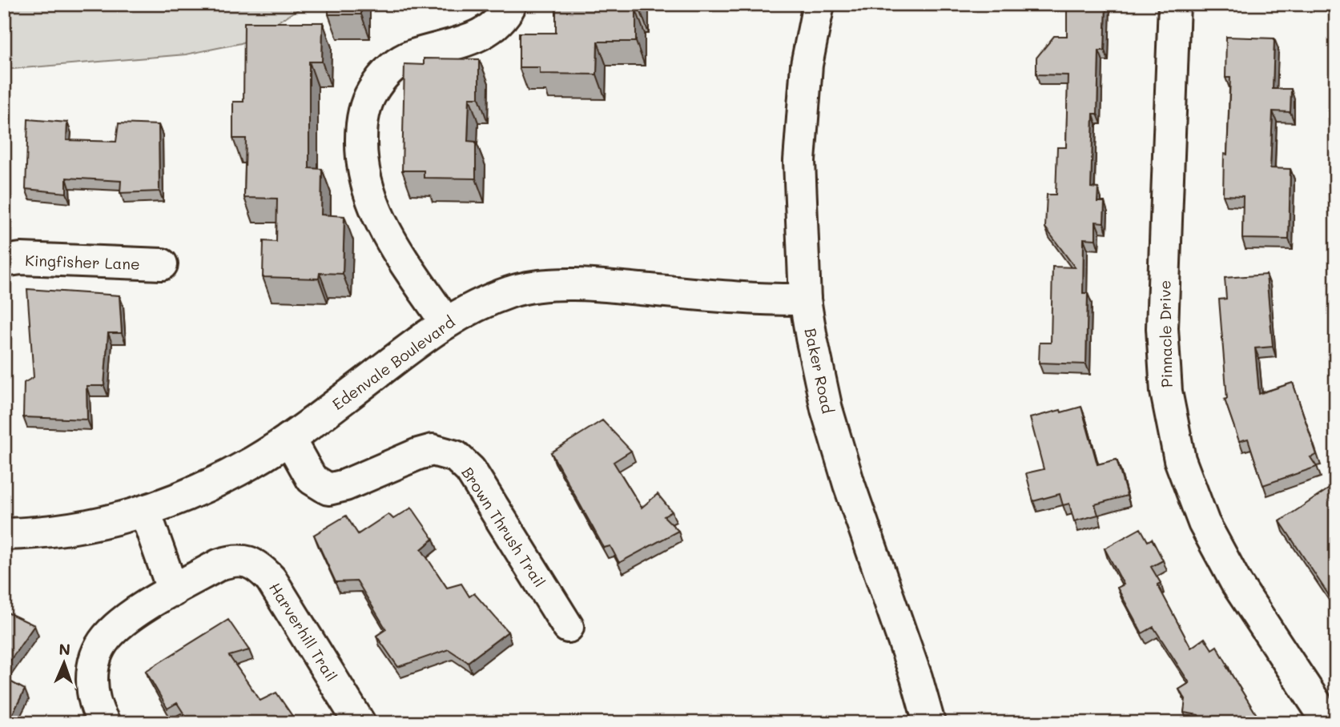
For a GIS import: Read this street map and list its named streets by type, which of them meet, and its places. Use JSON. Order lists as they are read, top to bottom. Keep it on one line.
{"streets":{"street":["Kingfisher Lane","Pinnacle Drive","Edenvale Boulevard","Baker Road","Brown Thrush Trail","Harverhill Trail"]},"crossings":[["Edenvale Boulevard","Baker Road"],["Edenvale Boulevard","Brown Thrush Trail"]],"north":"top"}
